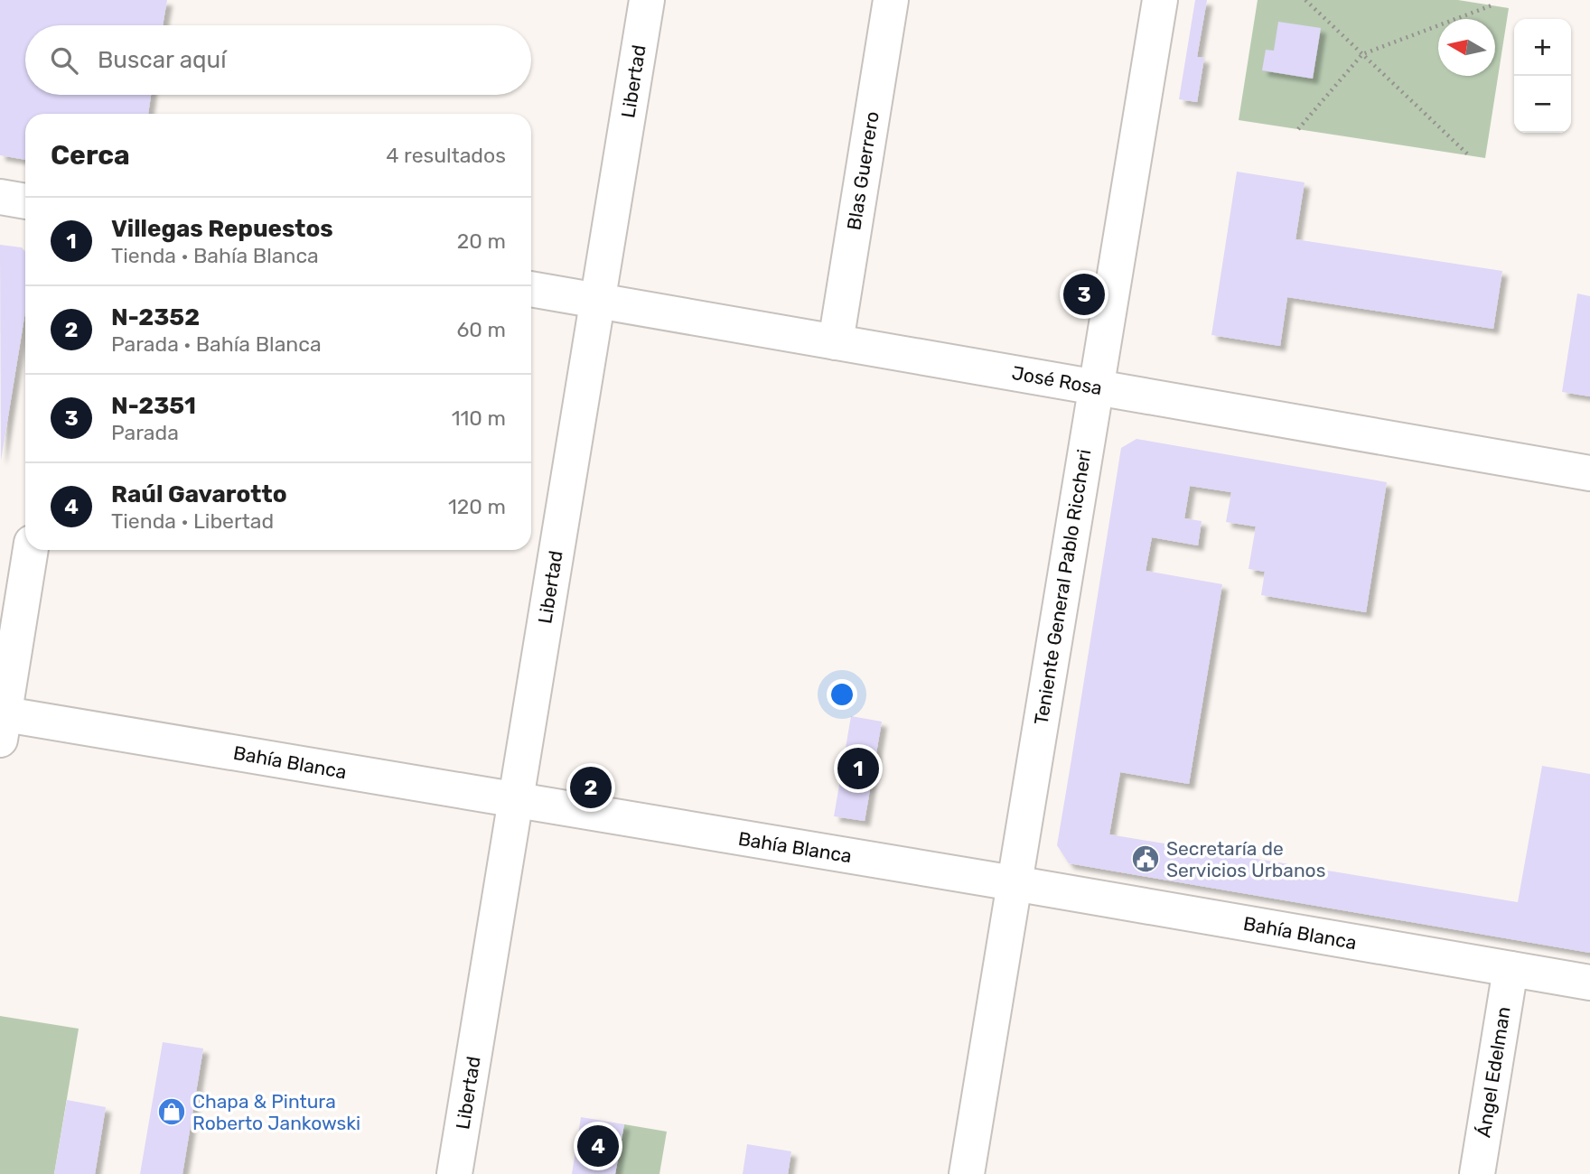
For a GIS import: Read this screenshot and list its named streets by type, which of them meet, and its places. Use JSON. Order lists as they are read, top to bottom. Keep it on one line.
{"streets":{"street":["Libertad","Blas Guerrero","José Rosa","Teniente General Pablo Riccheri","Bahía Blanca","Ángel Edelman"]},"crossings":[["Libertad","José Rosa"],["Libertad","Bahía Blanca"],["Blas Guerrero","José Rosa"],["José Rosa","Teniente General Pablo Riccheri"],["Teniente General Pablo Riccheri","Bahía Blanca"],["Bahía Blanca","Ángel Edelman"]],"places":{"public building":["Secretaría de Servicios Urbanos"],"shop":["Chapa & Pintura Roberto Jankowski"]},"north":"left","page":{"map_buttons":["+","−"],"search":"Buscar aquí","heading":["Cerca","4 resultados"],"list":[{"mark":"1","name":"Villegas Repuestos","note":"Tienda · Bahía Blanca","value":"20 m"},{"mark":"2","name":"N-2352","note":"Parada · Bahía Blanca","value":"60 m"},{"mark":"3","name":"N-2351","note":"Parada","value":"110 m"},{"mark":"4","name":"Raúl Gavarotto","note":"Tienda · Libertad","value":"120 m"}],"pins":["3","1","2","4"]}}
